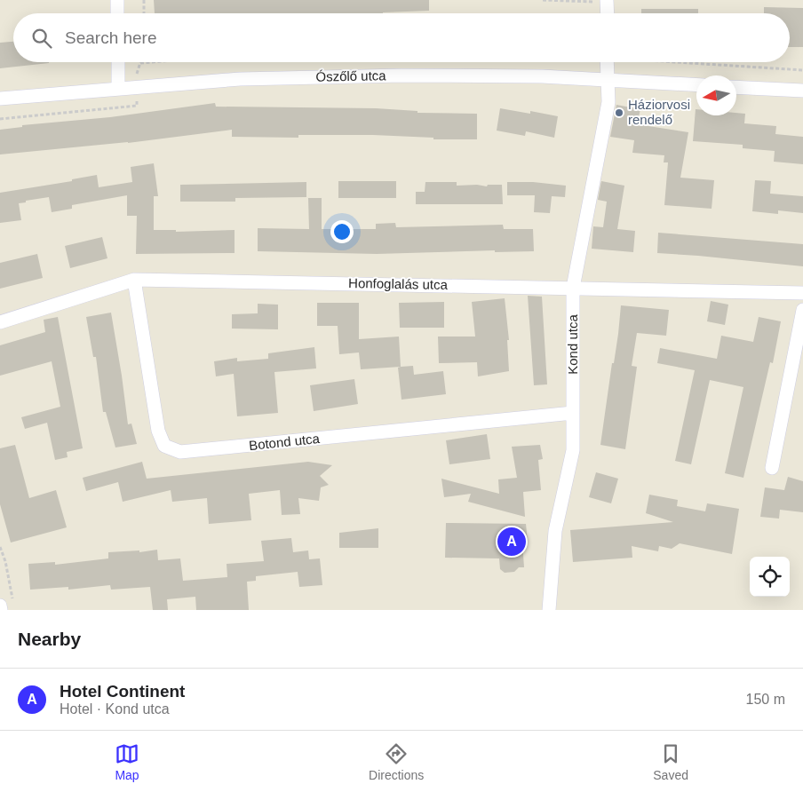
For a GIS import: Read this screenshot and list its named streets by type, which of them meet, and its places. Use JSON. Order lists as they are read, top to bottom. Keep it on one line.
{"streets":{"street":["Ószőlő utca","Honfoglalás utca","Kond utca","Botond utca"]},"crossings":[["Ószőlő utca","Kond utca"],["Honfoglalás utca","Kond utca"],["Honfoglalás utca","Botond utca"],["Kond utca","Botond utca"]],"places":["Háziorvosi rendelő"],"north":"left","page":{"search":"Search here","pins":"A","heading":"Nearby","list":[{"mark":"A","name":"Hotel Continent","note":"Hotel · Kond utca","value":"150 m"}],"nav":["Map","Directions","Saved"]}}
